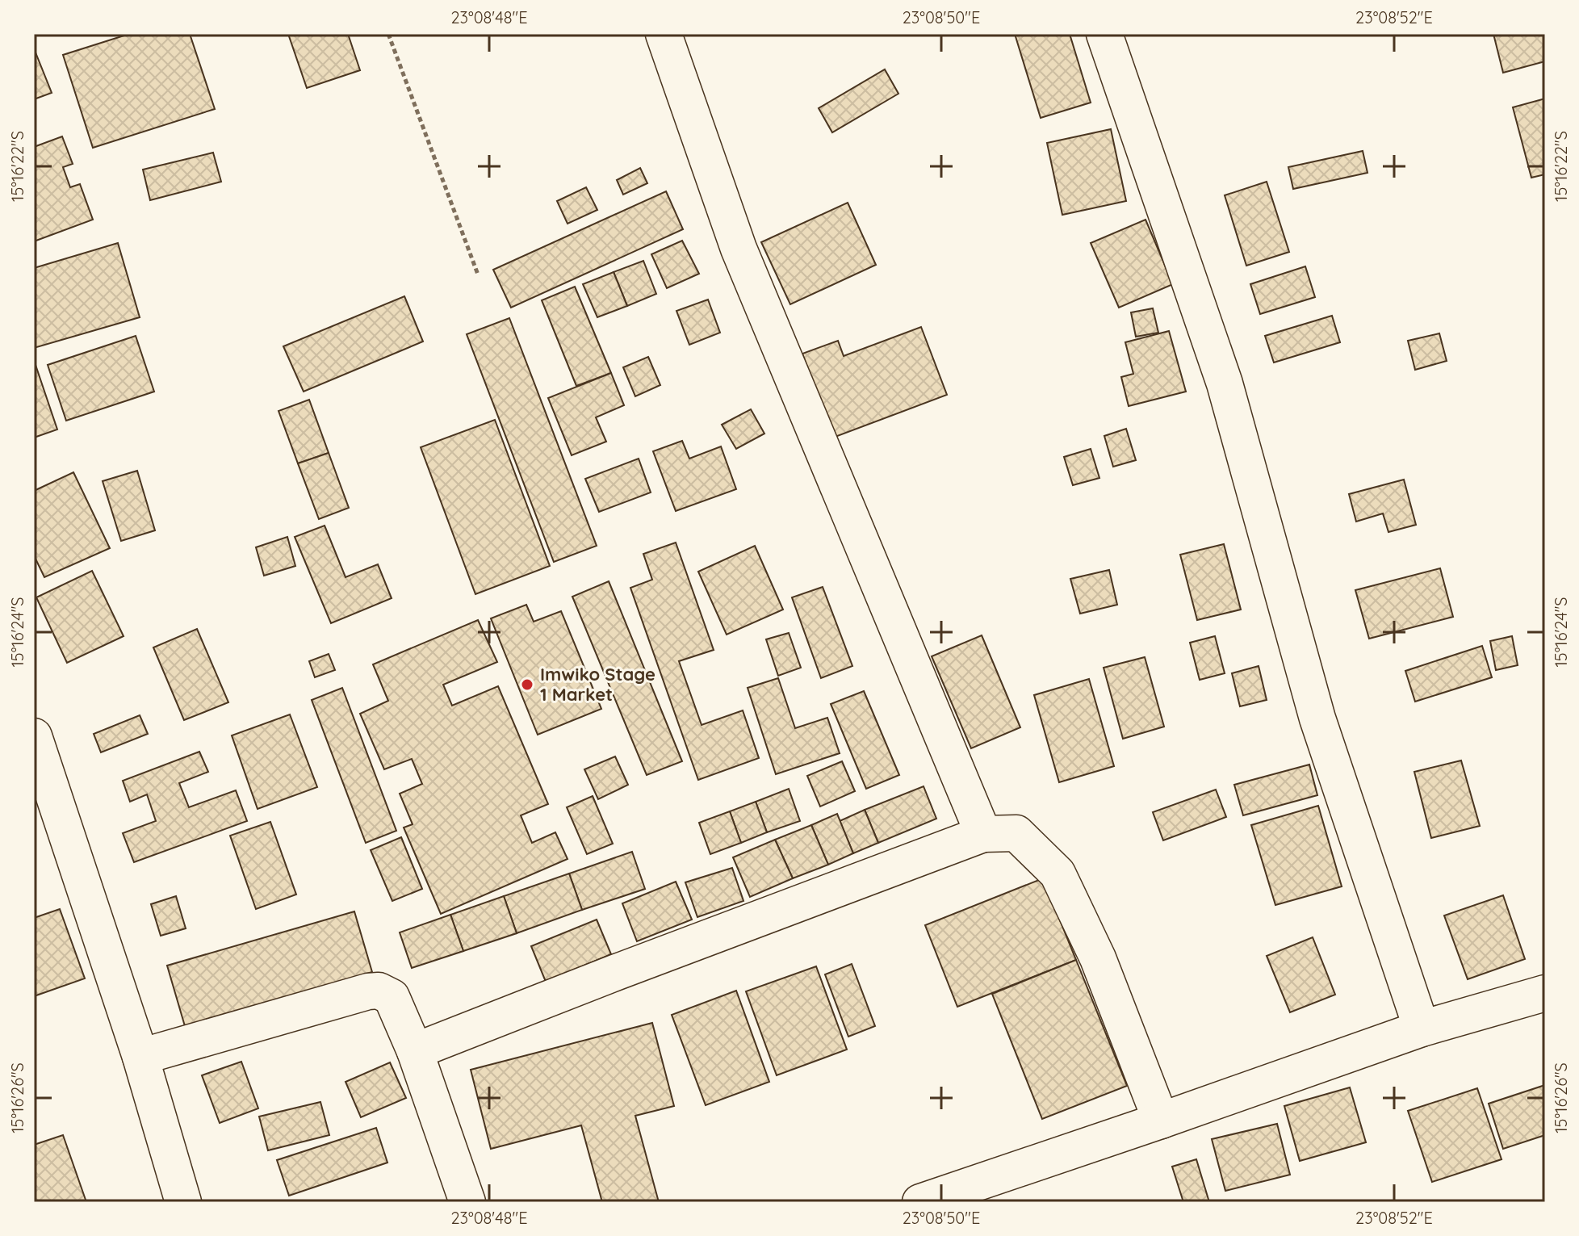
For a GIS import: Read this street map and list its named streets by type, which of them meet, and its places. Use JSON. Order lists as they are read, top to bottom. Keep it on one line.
{"places":["Imwiko Stage 1 Market"],"coordinates":["23°08'48\"E","23°08'50\"E","23°08'52\"E","15°16'22\"S","15°16'24\"S","15°16'26\"S"]}
